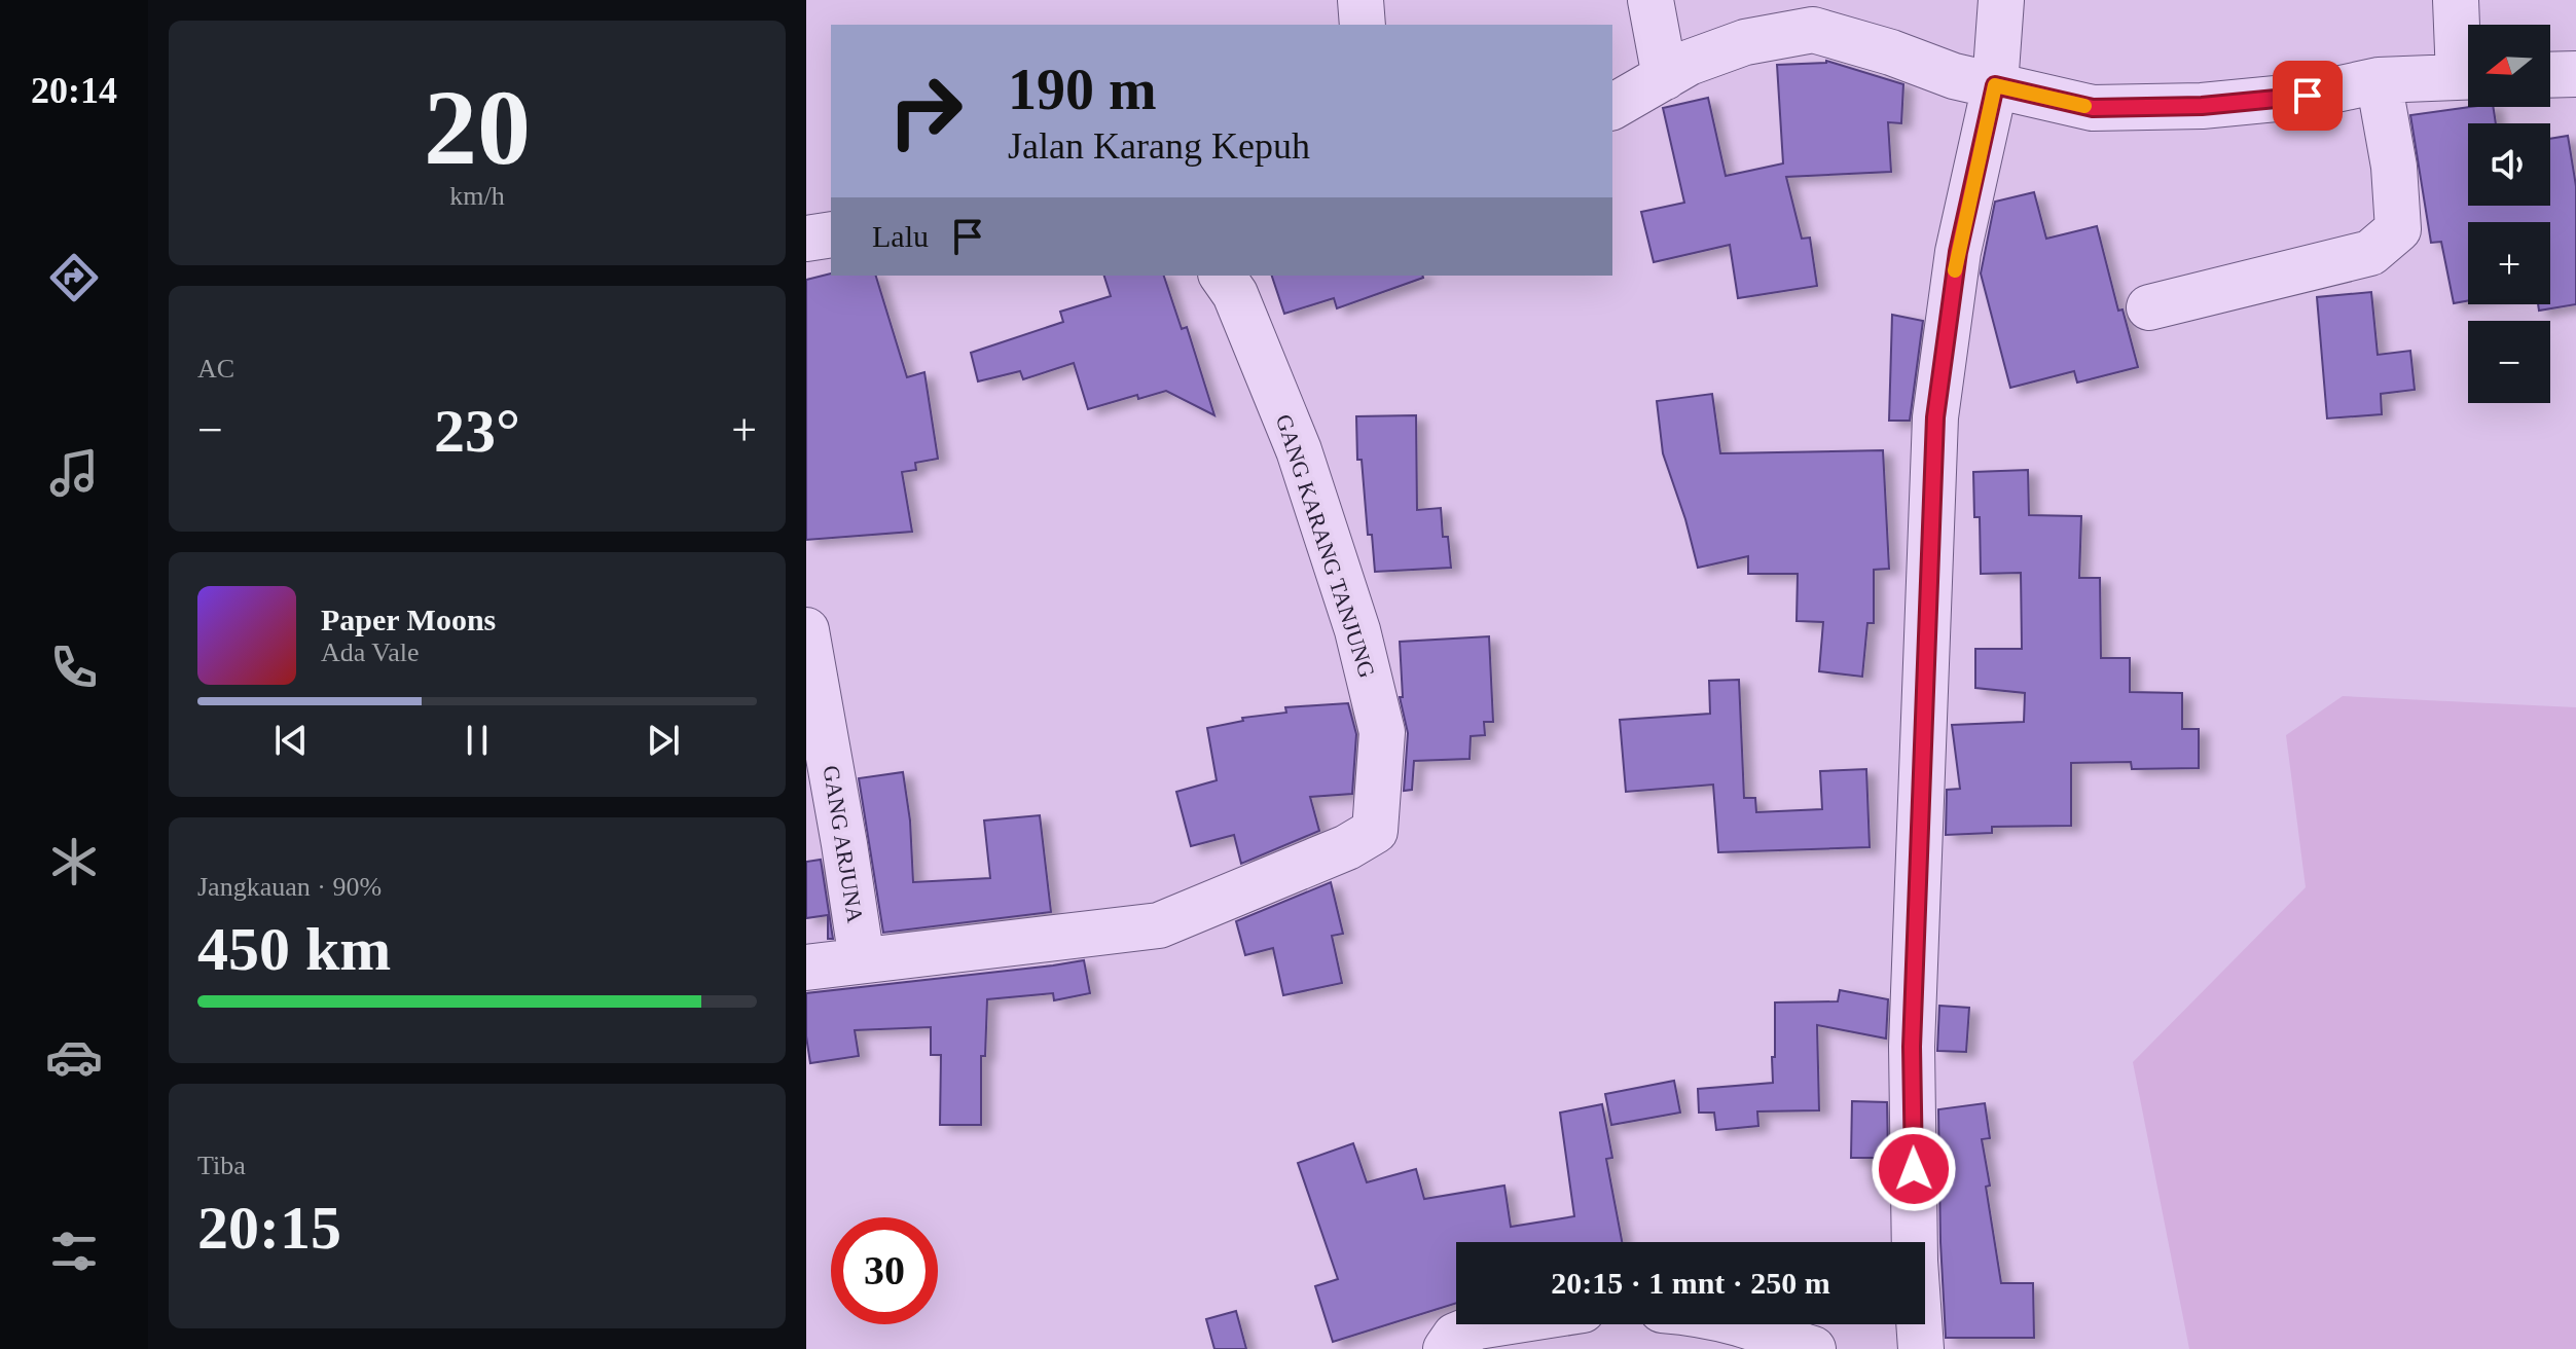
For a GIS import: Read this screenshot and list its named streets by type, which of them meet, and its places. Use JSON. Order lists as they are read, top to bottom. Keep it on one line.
{"streets":{"street":["GANG KARANG TANJUNG","GANG ARJUNA"]},"crossings":[["GANG KARANG TANJUNG","GANG ARJUNA"]],"north":"left","page":{"tabs":"20:14","tile":[["20","km/h"],"AC",["Jangkauan · 90%","450 km"],["Tiba","20:15"]],"map_buttons":["+","−"],"turn":["190 m","Jalan Karang Kepuh"],"then":"Lalu","heat":["−","23°","+"],"song":["Paper Moons","Ada Vale"],"limit":"30","trip":"20:15 · 1 mnt · 250 m"}}
